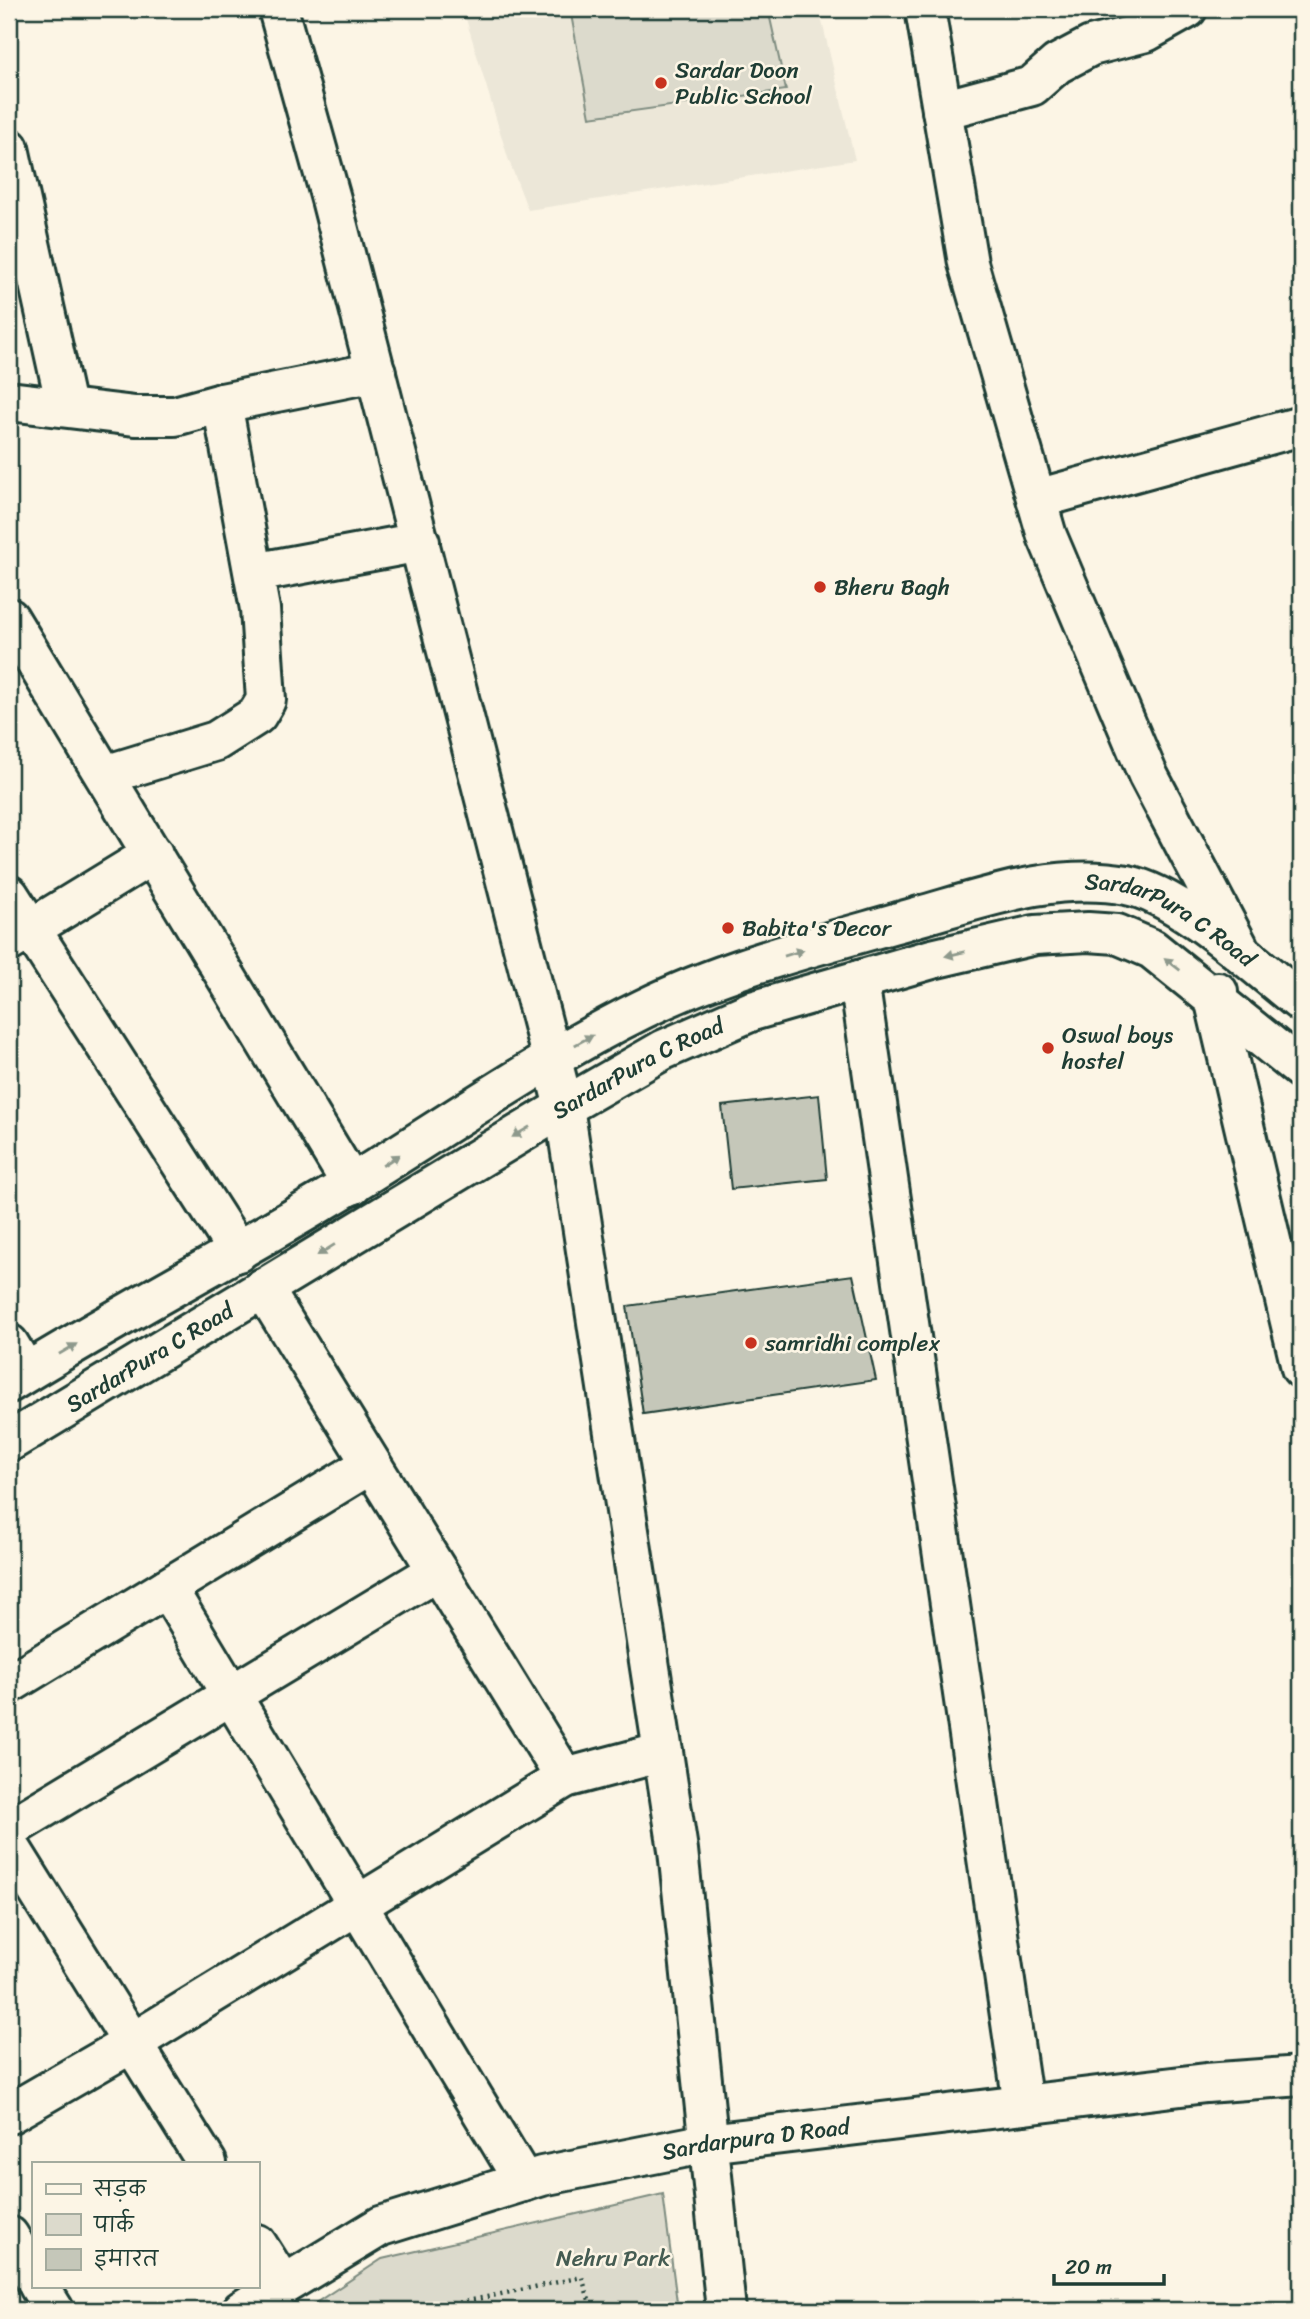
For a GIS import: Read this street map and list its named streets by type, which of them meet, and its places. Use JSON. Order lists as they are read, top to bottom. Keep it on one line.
{"streets":{"street":["SardarPura C Road","Sardarpura D Road"]},"parks":["Nehru Park"],"places":["Sardar Doon Public School","Bheru Bagh","Babita's Decor","Oswal boys hostel","samridhi complex"],"legend":["सड़क","पार्क","इमारत"],"scale_bar":"20 m"}
